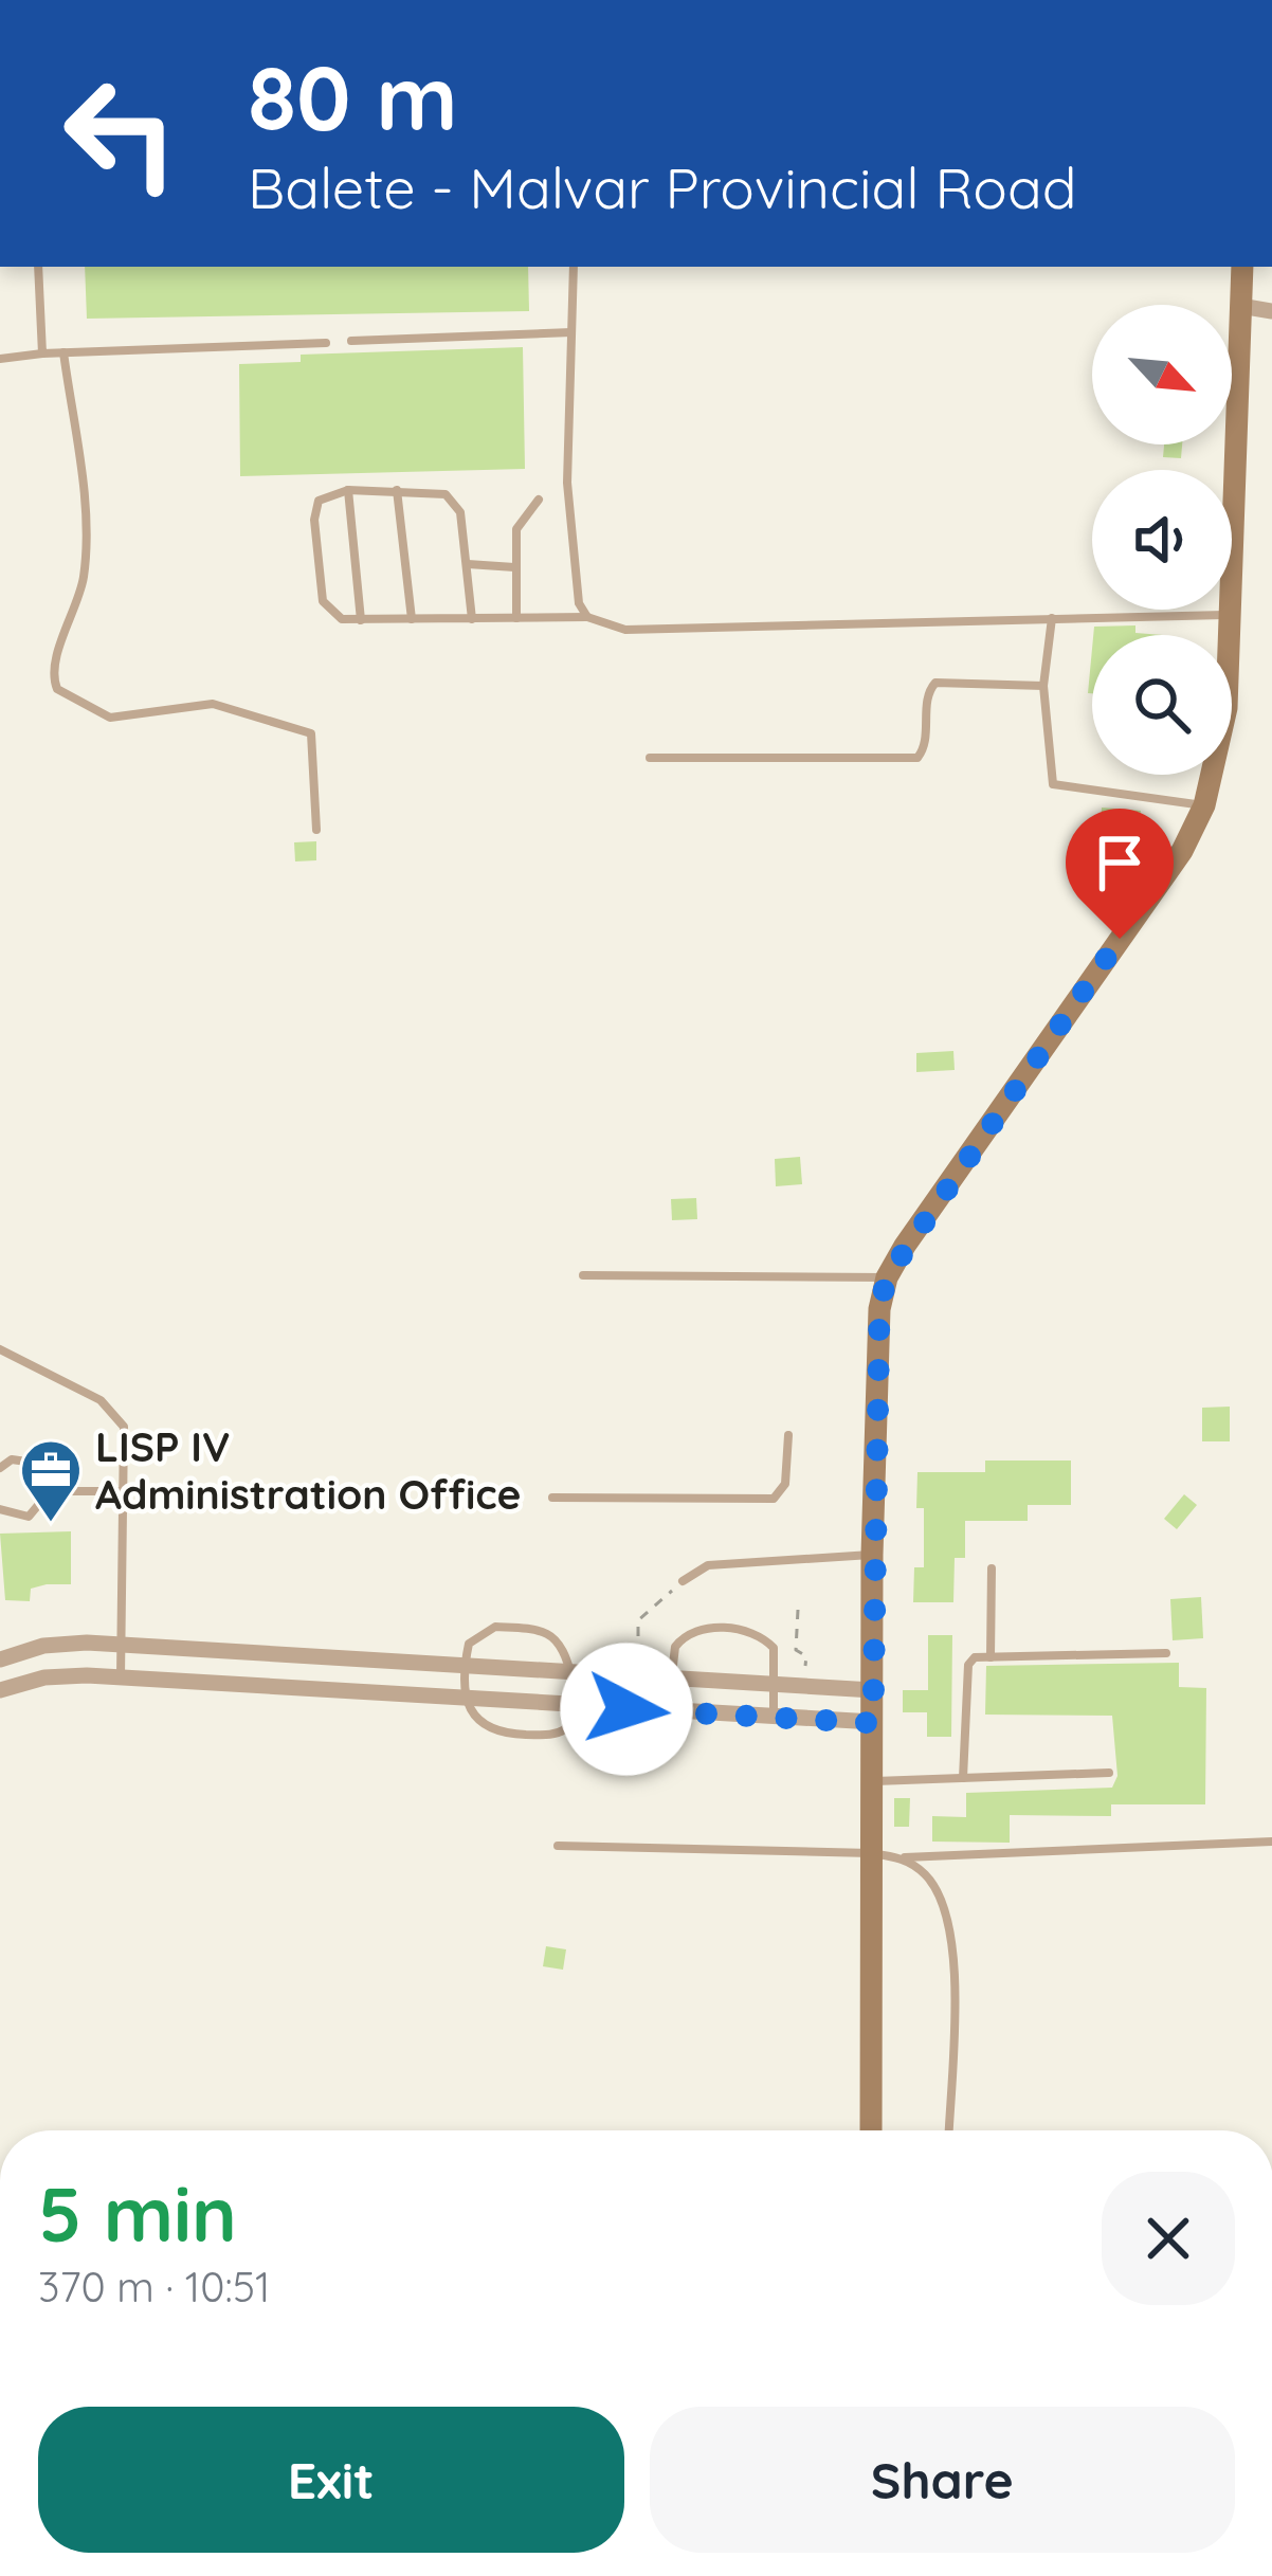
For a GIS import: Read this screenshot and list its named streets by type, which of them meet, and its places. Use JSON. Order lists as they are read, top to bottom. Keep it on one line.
{"places":{"office":["LISP IV Administration Office"]},"north":"bottom right","page":{"turn":["80 m","Balete - Malvar Provincial Road"],"heading":["5 min","370 m · 10:51"],"buttons":["Exit","Share"]}}
